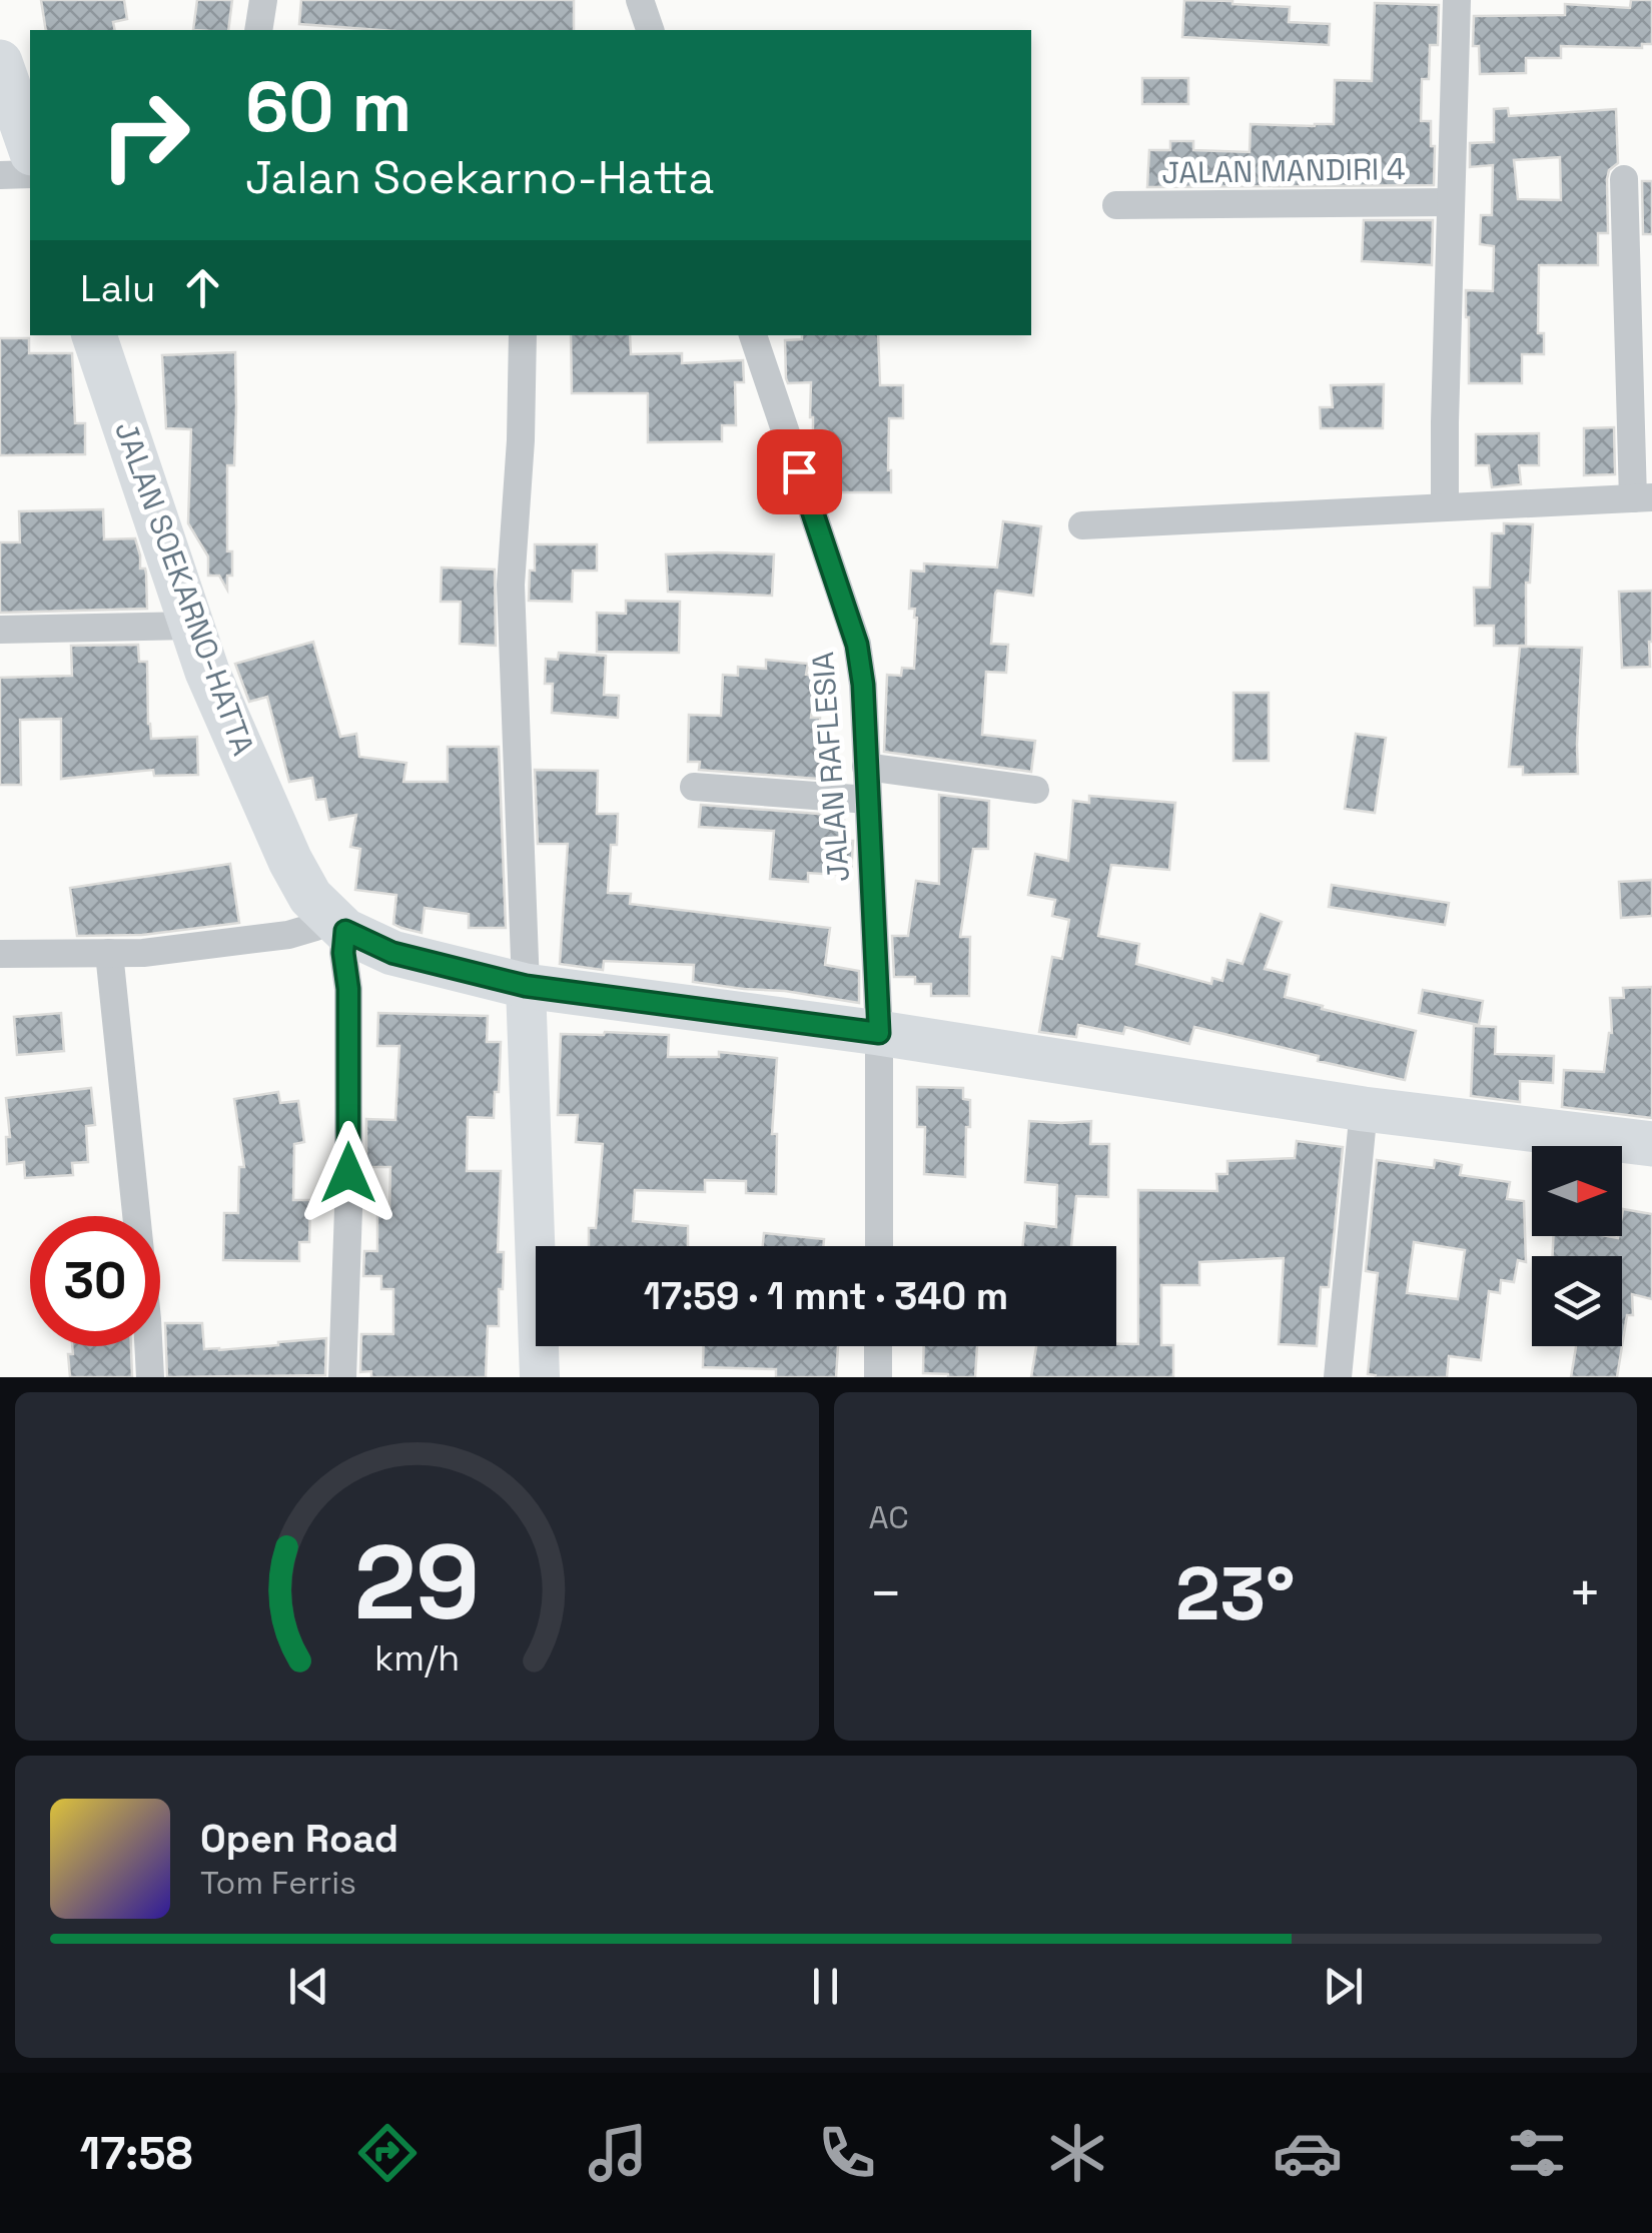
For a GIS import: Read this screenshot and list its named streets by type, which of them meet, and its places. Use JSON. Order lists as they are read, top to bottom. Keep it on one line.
{"streets":{"main road":["JALAN SOEKARNO-HATTA"],"street":["JALAN MANDIRI 4","JALAN RAFLESIA"]},"crossings":[["JALAN SOEKARNO-HATTA","JALAN RAFLESIA"]],"north":"right","page":{"turn":["60 m","Jalan Soekarno-Hatta"],"then":"Lalu","limit":"30","trip":"17:59 · 1 mnt · 340 m","tile":"AC","heat":["−","23°","+"],"song":["Open Road","Tom Ferris"],"tabs":"17:58","gauge":["29","km/h"]}}
